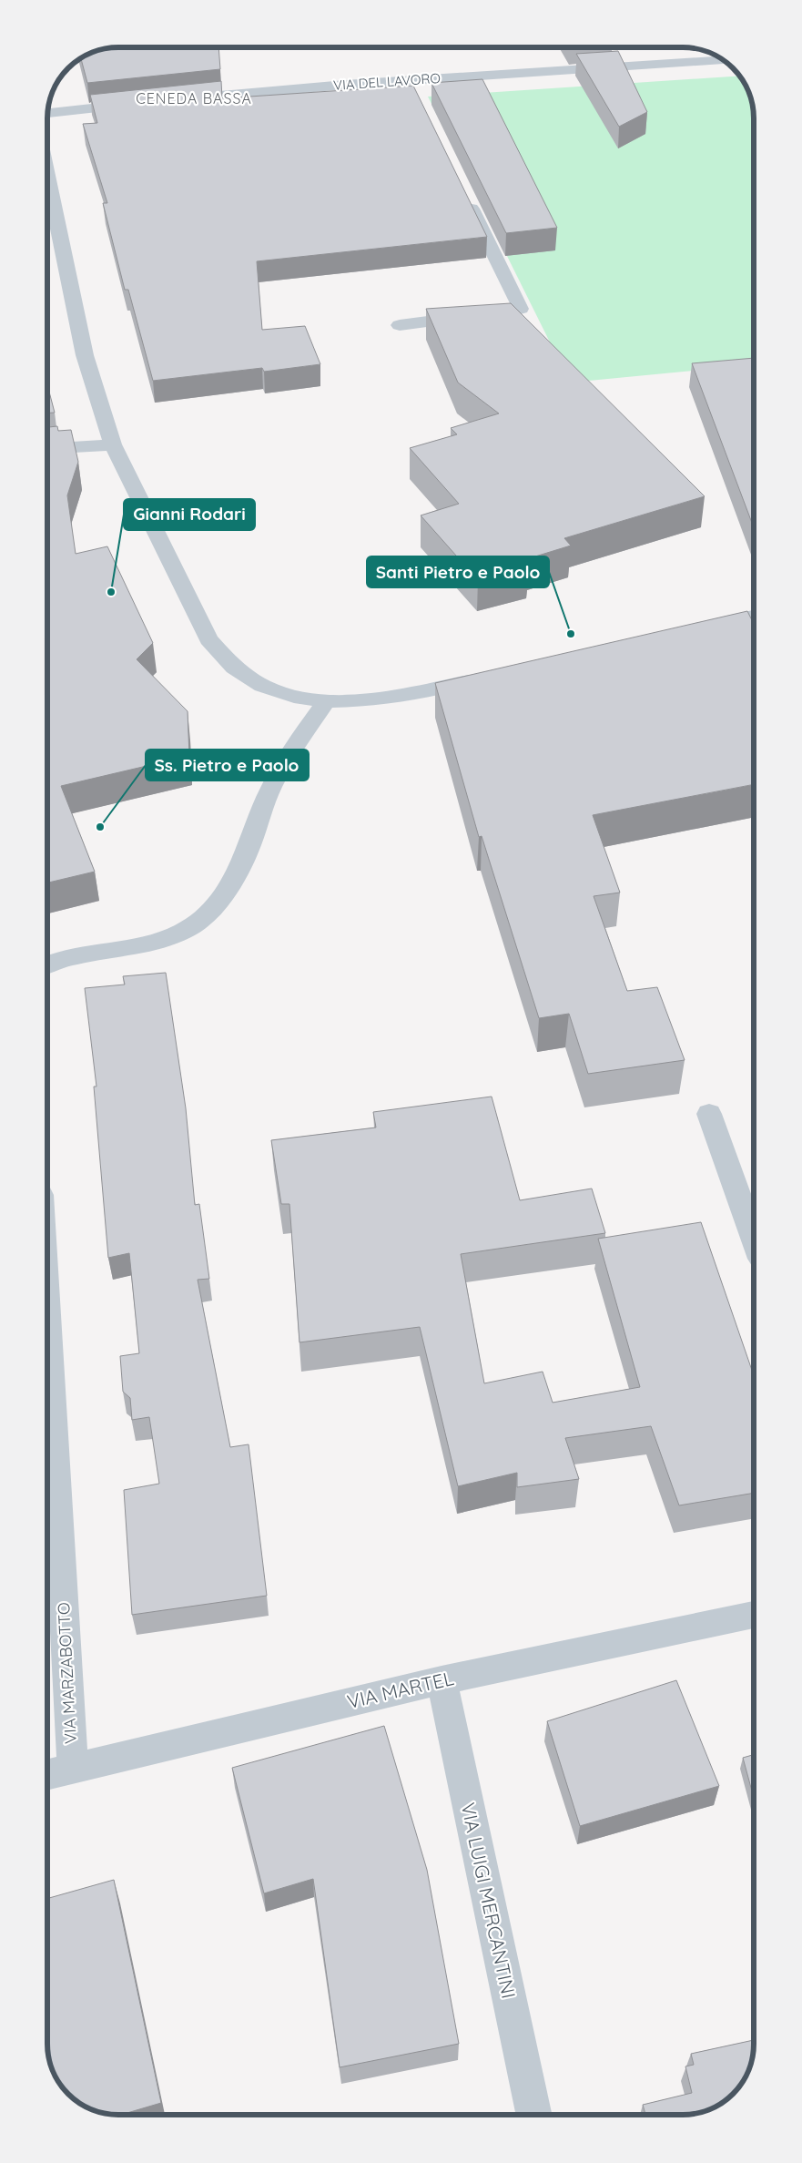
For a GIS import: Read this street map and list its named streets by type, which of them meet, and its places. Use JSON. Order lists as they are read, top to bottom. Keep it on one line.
{"streets":{"street":["VIA DEL LAVORO","VIA MARZABOTTO","VIA MARTEL","VIA LUIGI MERCANTINI"]},"crossings":[["VIA MARZABOTTO","VIA MARTEL"],["VIA MARTEL","VIA LUIGI MERCANTINI"]],"districts":["CENEDA BASSA"],"places":["Gianni Rodari","Santi Pietro e Paolo","Ss. Pietro e Paolo"]}
